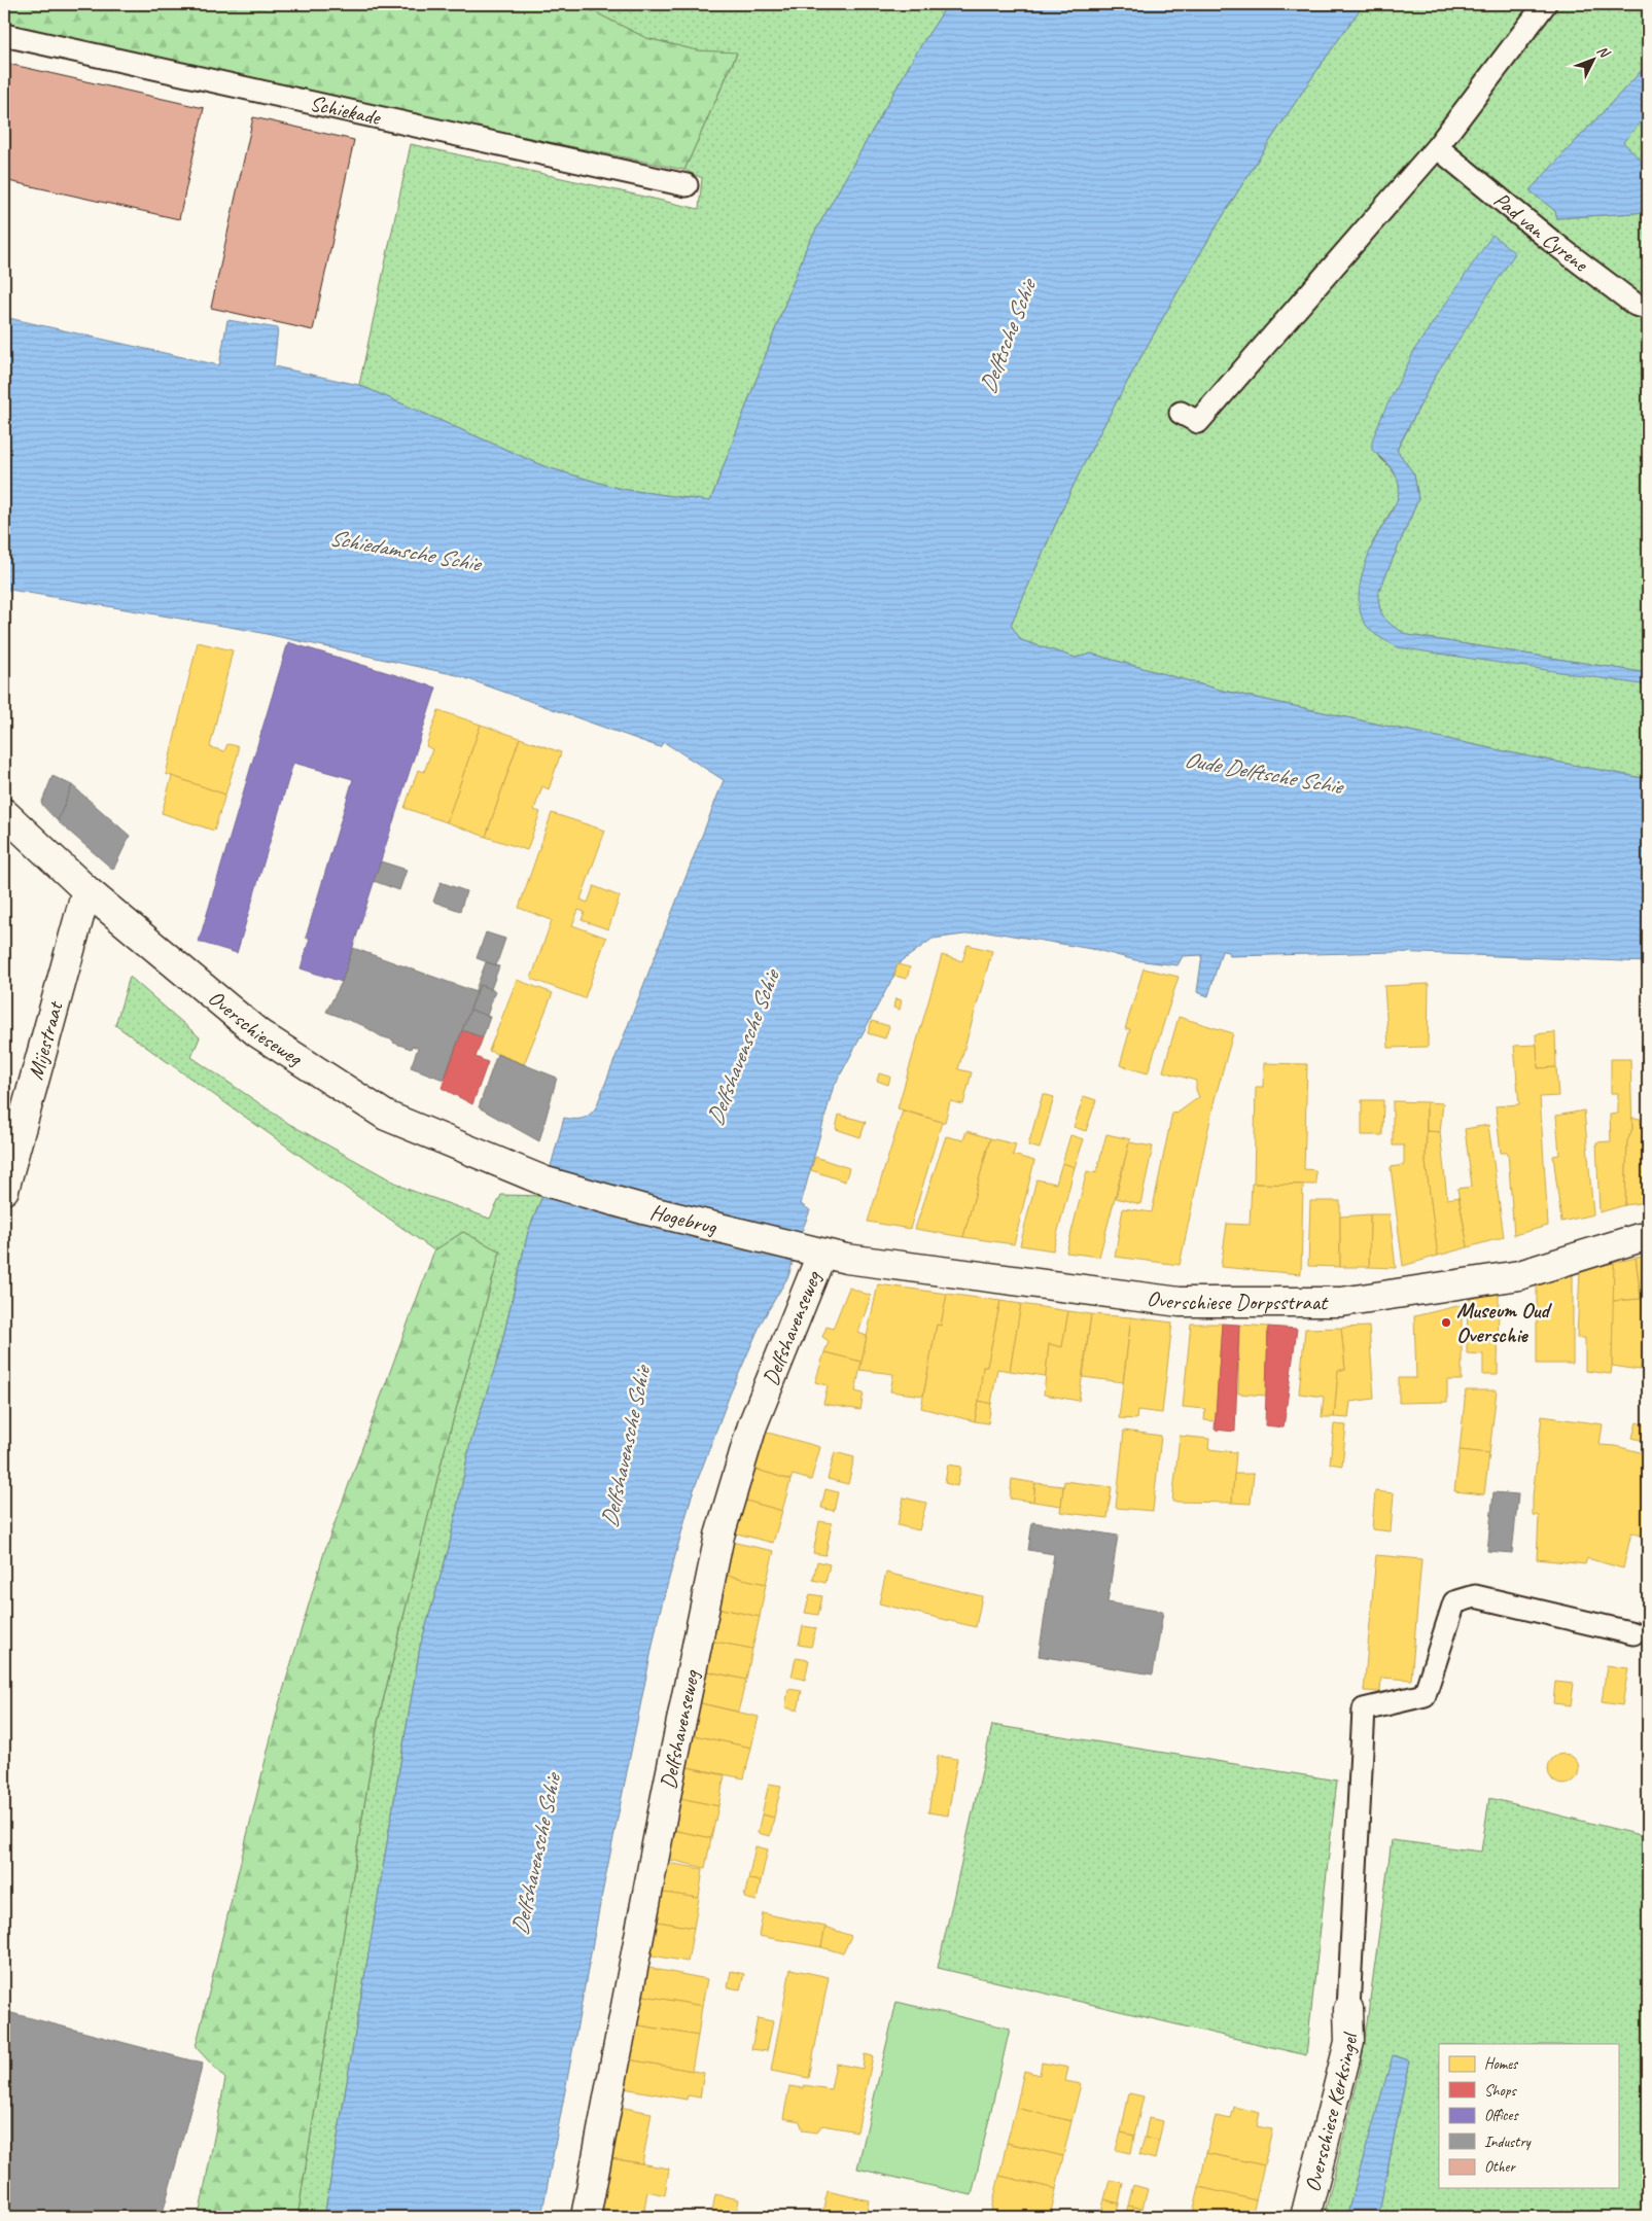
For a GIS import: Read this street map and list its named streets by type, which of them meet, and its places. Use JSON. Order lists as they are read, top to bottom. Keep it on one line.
{"streets":{"street":["Overschieseweg","Mijestraat","Hogebrug","Overschiese Dorpsstraat","Delfshavenseweg","Overschiese Kerksingel"],"lane":["Schiekade","Pad van Cyrene"]},"crossings":[["Overschieseweg","Mijestraat"],["Overschieseweg","Hogebrug"],["Hogebrug","Overschiese Dorpsstraat"],["Hogebrug","Delfshavenseweg"],["Overschiese Dorpsstraat","Delfshavenseweg"]],"water":["Delftsche Schie","Schiedamsche Schie","Oude Delftsche Schie","Delfshavensche Schie"],"places":["Museum Oud Overschie"],"legend":["Homes","Shops","Offices","Industry","Other"],"north":"top right"}
